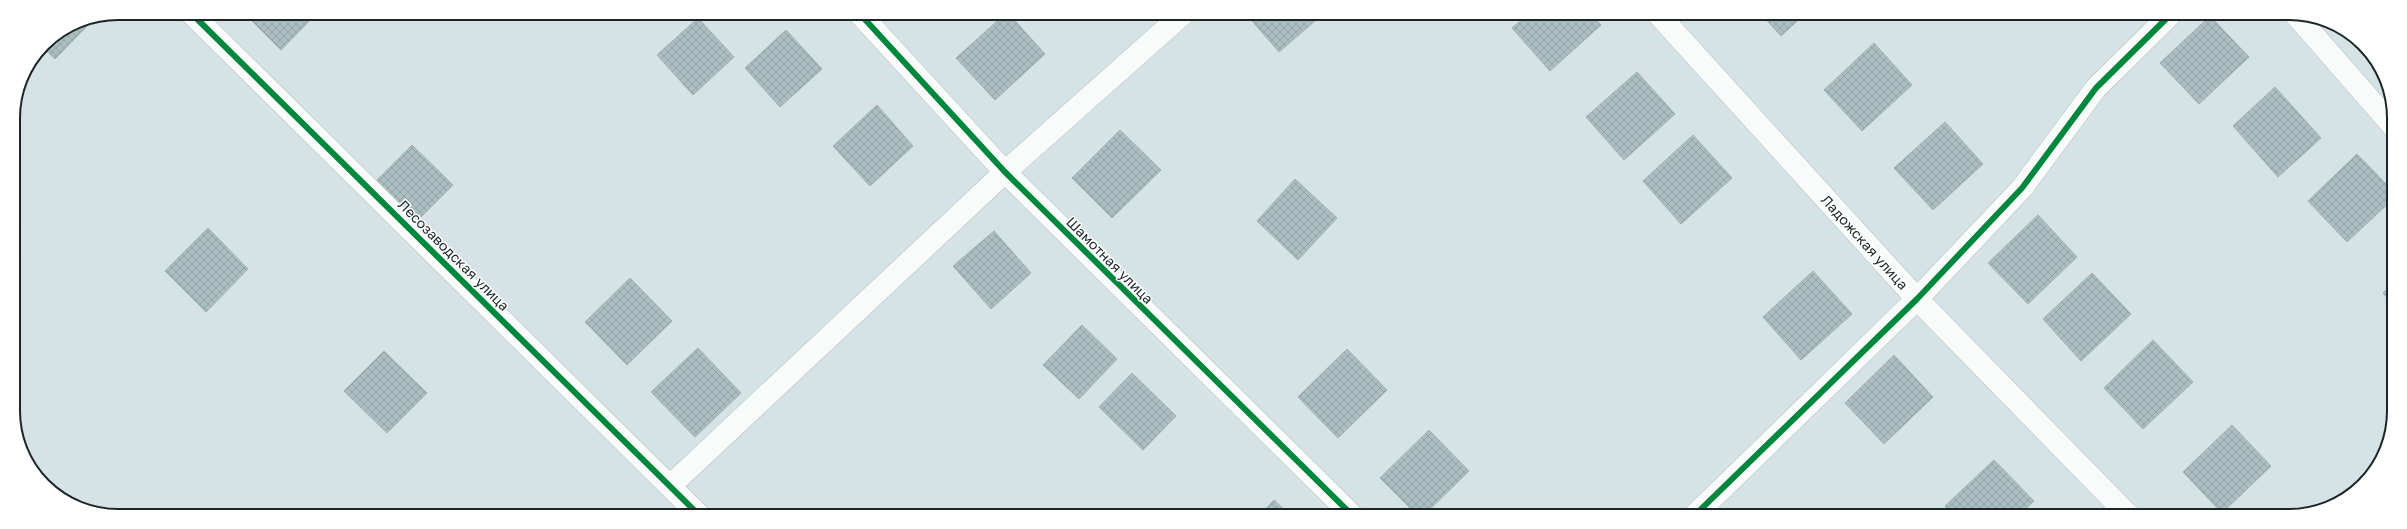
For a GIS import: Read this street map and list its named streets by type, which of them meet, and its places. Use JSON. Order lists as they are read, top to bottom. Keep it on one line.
{"streets":{"street":["Ладожская улица","Лесозаводская улица","Шамотная улица"]}}
